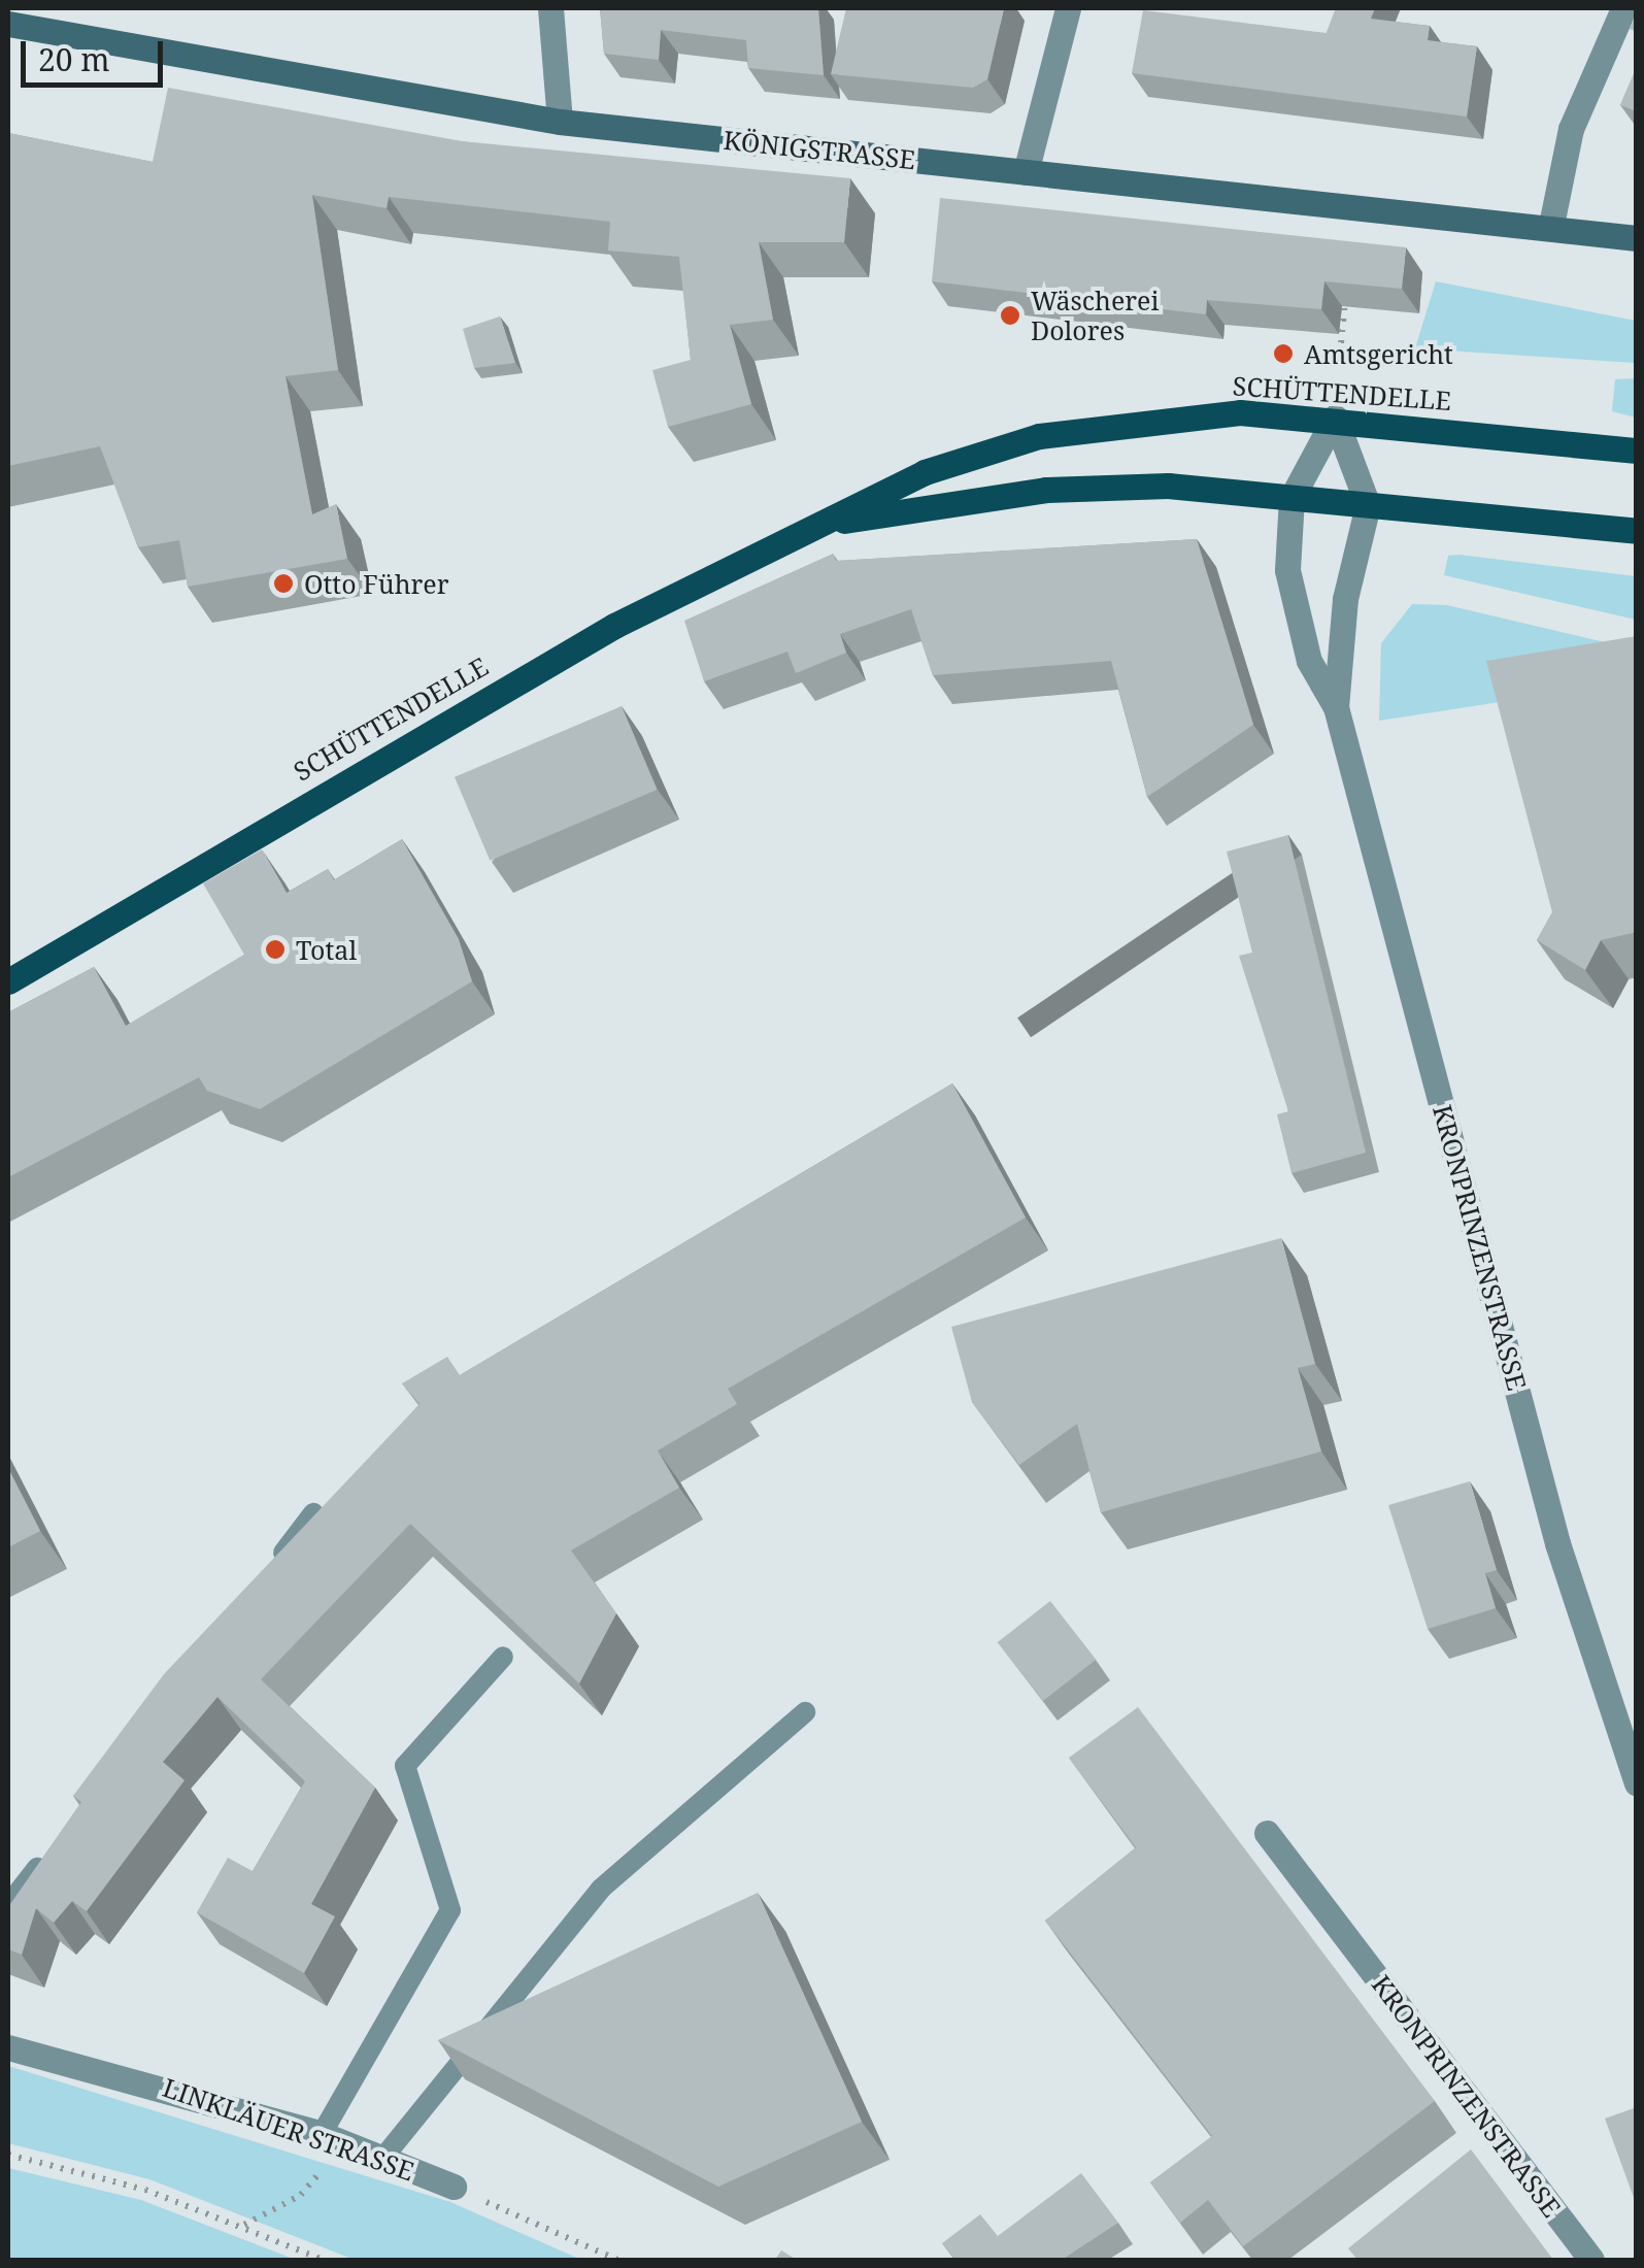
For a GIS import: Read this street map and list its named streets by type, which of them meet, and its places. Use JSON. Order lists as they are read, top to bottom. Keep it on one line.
{"streets":{"main road":["KÖNIGSTRASSE","SCHÜTTENDELLE"],"street":["KRONPRINZENSTRASSE","LINKLÄUER STRASSE"]},"crossings":[["SCHÜTTENDELLE","KRONPRINZENSTRASSE"]],"places":["Wäscherei Dolores","Amtsgericht","Otto Führer","Total"],"scale_bar":"20 m"}
